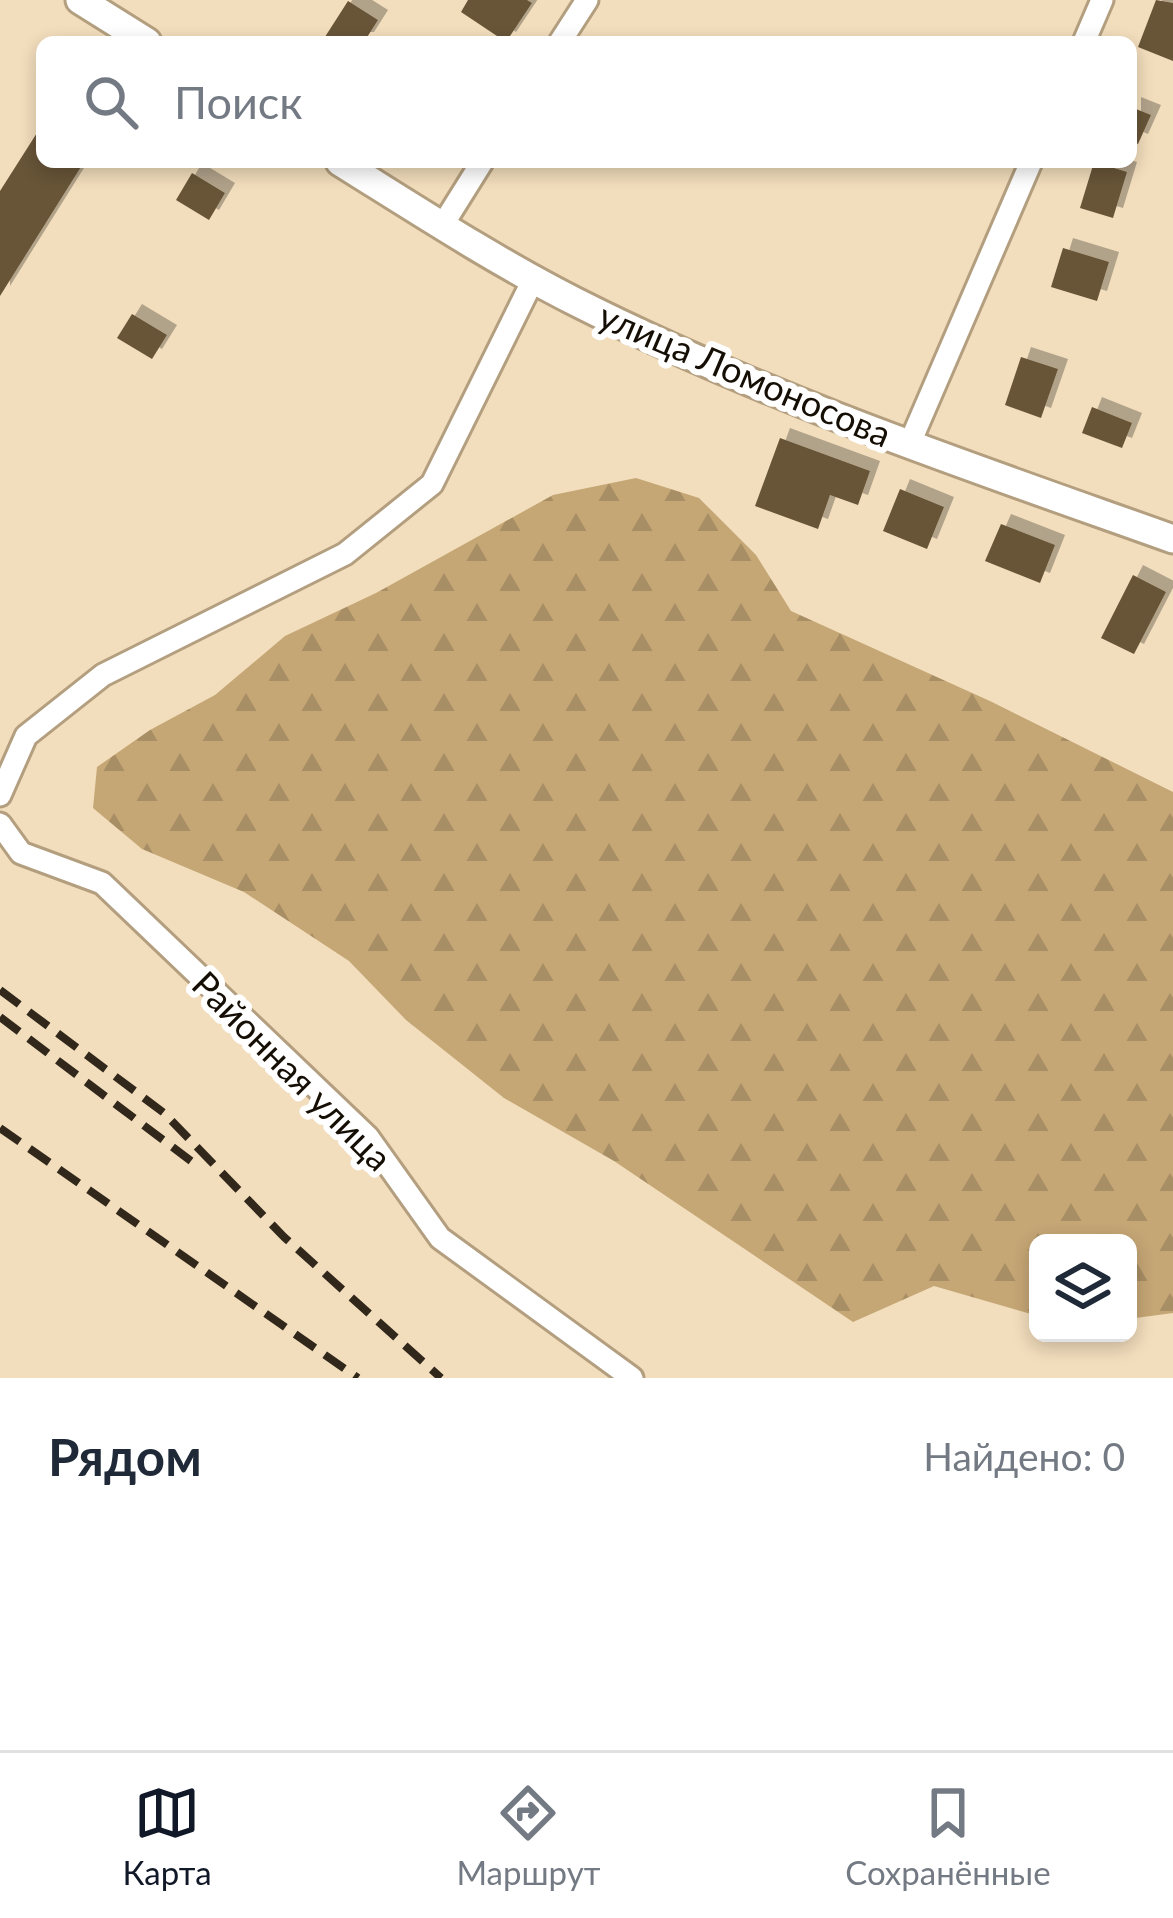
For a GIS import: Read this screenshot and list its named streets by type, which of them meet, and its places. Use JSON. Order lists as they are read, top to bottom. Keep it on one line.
{"streets":{"street":["улица Ломоносова","Районная улица"]},"page":{"search":"Поиск","heading":["Рядом","Найдено: 0"],"nav":["Карта","Маршрут","Сохранённые"]}}
